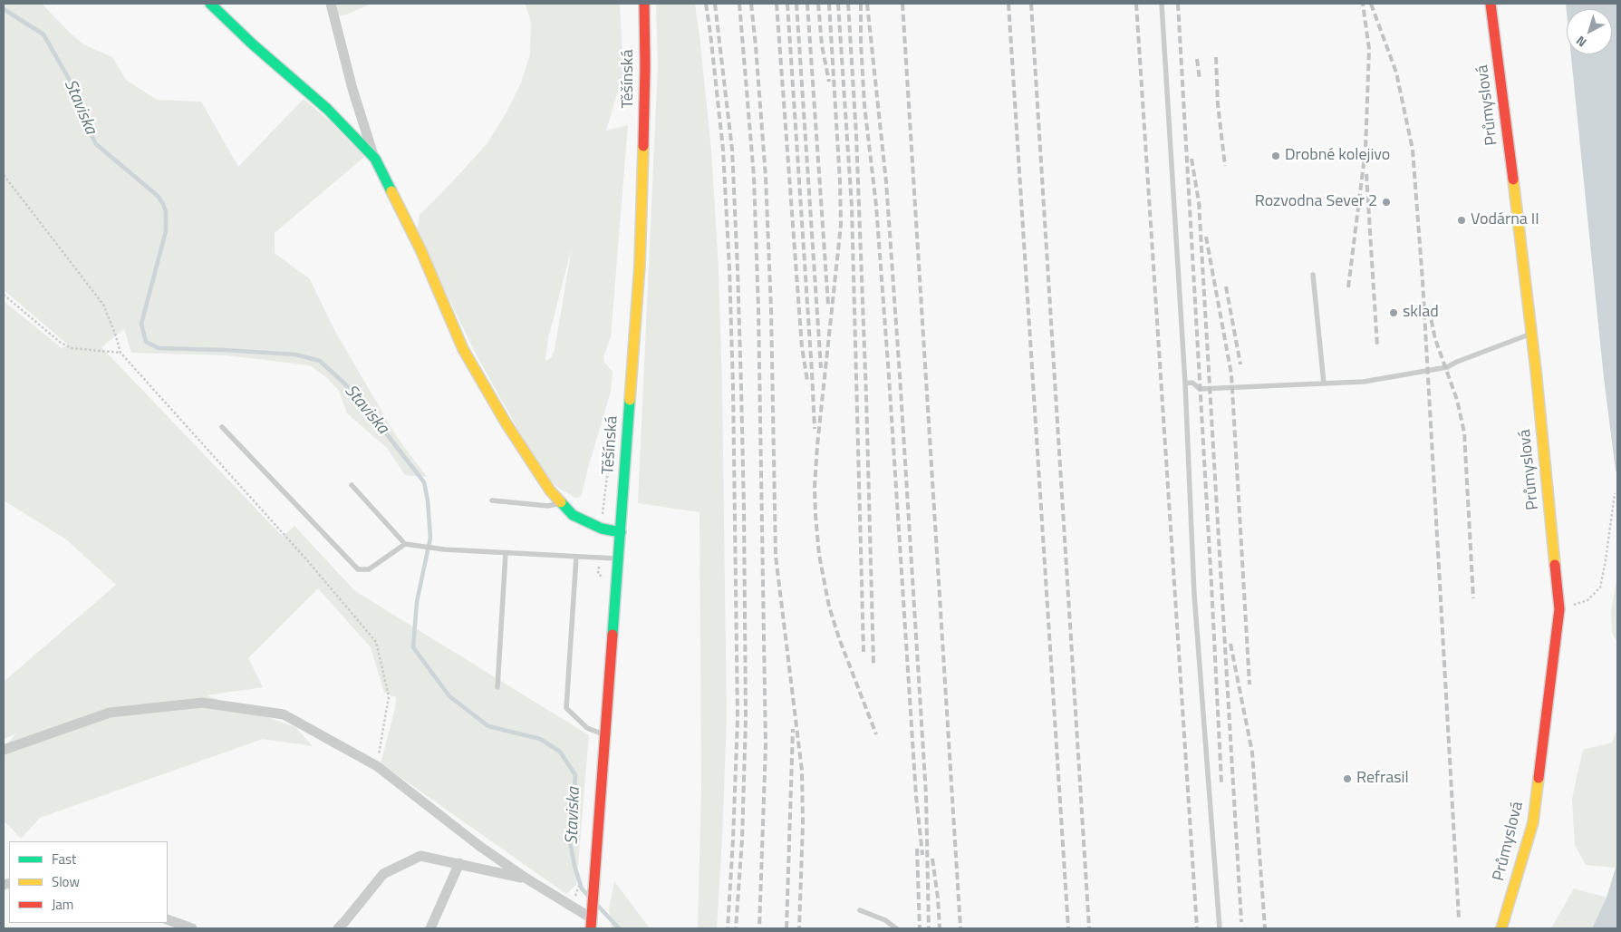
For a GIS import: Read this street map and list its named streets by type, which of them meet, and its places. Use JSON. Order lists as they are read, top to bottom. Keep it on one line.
{"streets":{"street":["Těšínská","Průmyslová"]},"water":["Staviska"],"places":["Drobné kolejivo","Rozvodna Sever 2","Vodárna II","sklad","Refrasil"],"legend":["Fast","Slow","Jam"],"north":"bottom left"}
